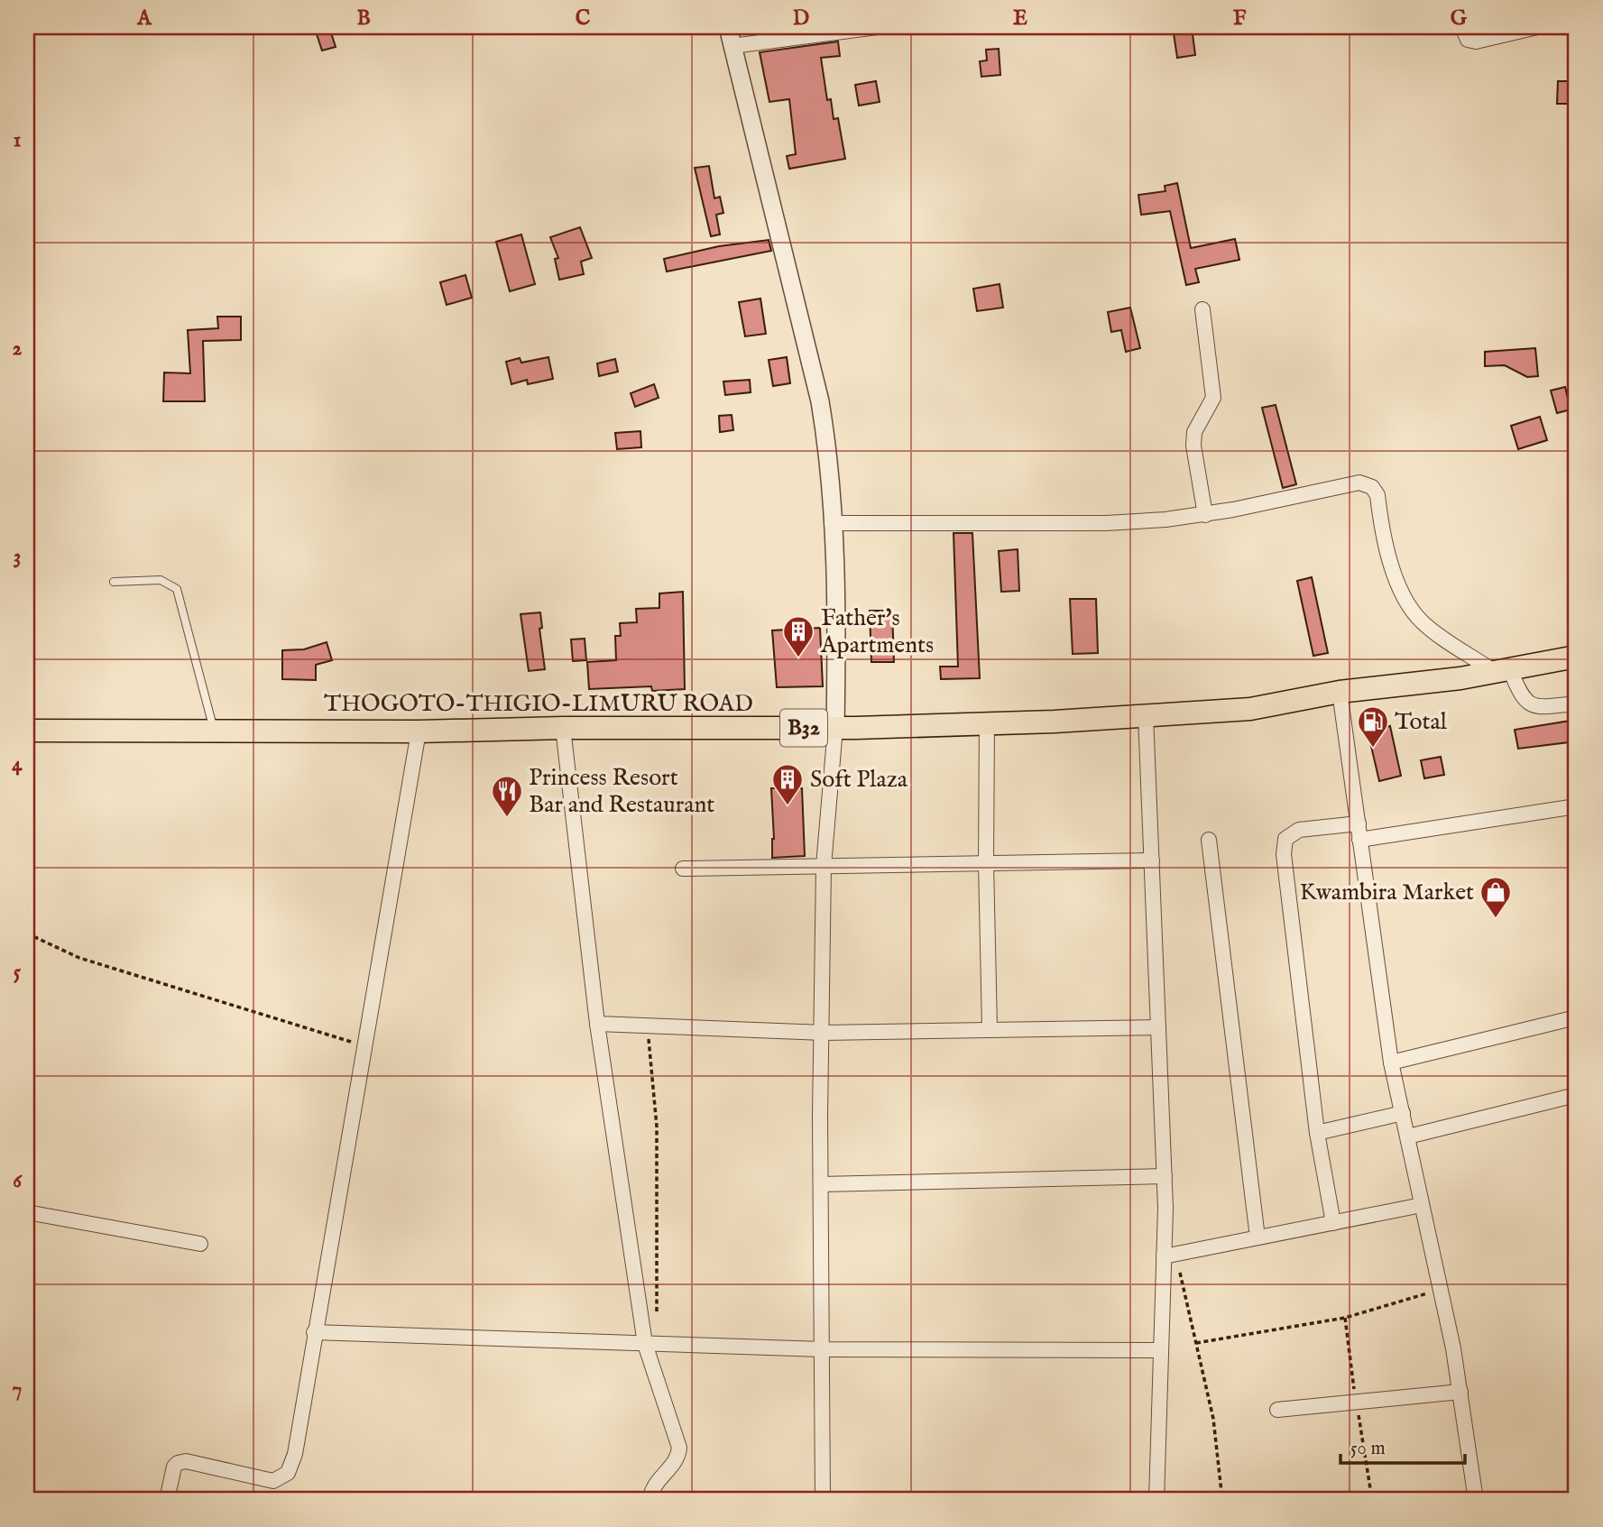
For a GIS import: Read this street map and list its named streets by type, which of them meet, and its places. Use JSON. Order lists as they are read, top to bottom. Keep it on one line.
{"streets":{"highway":["THOGOTO-THIGIO-LIMURU ROAD","B32"]},"places":{"building":["Father's Apartments","Soft Plaza"],"fuel station":["Total"],"restaurant":["Princess Resort Bar and Restaurant"],"shop":["Kwambira Market"]},"scale_bar":"50 m","grid":{"columns":["A","B","C","D","E","F","G"],"rows":["1","2","3","4","5","6","7"]}}
